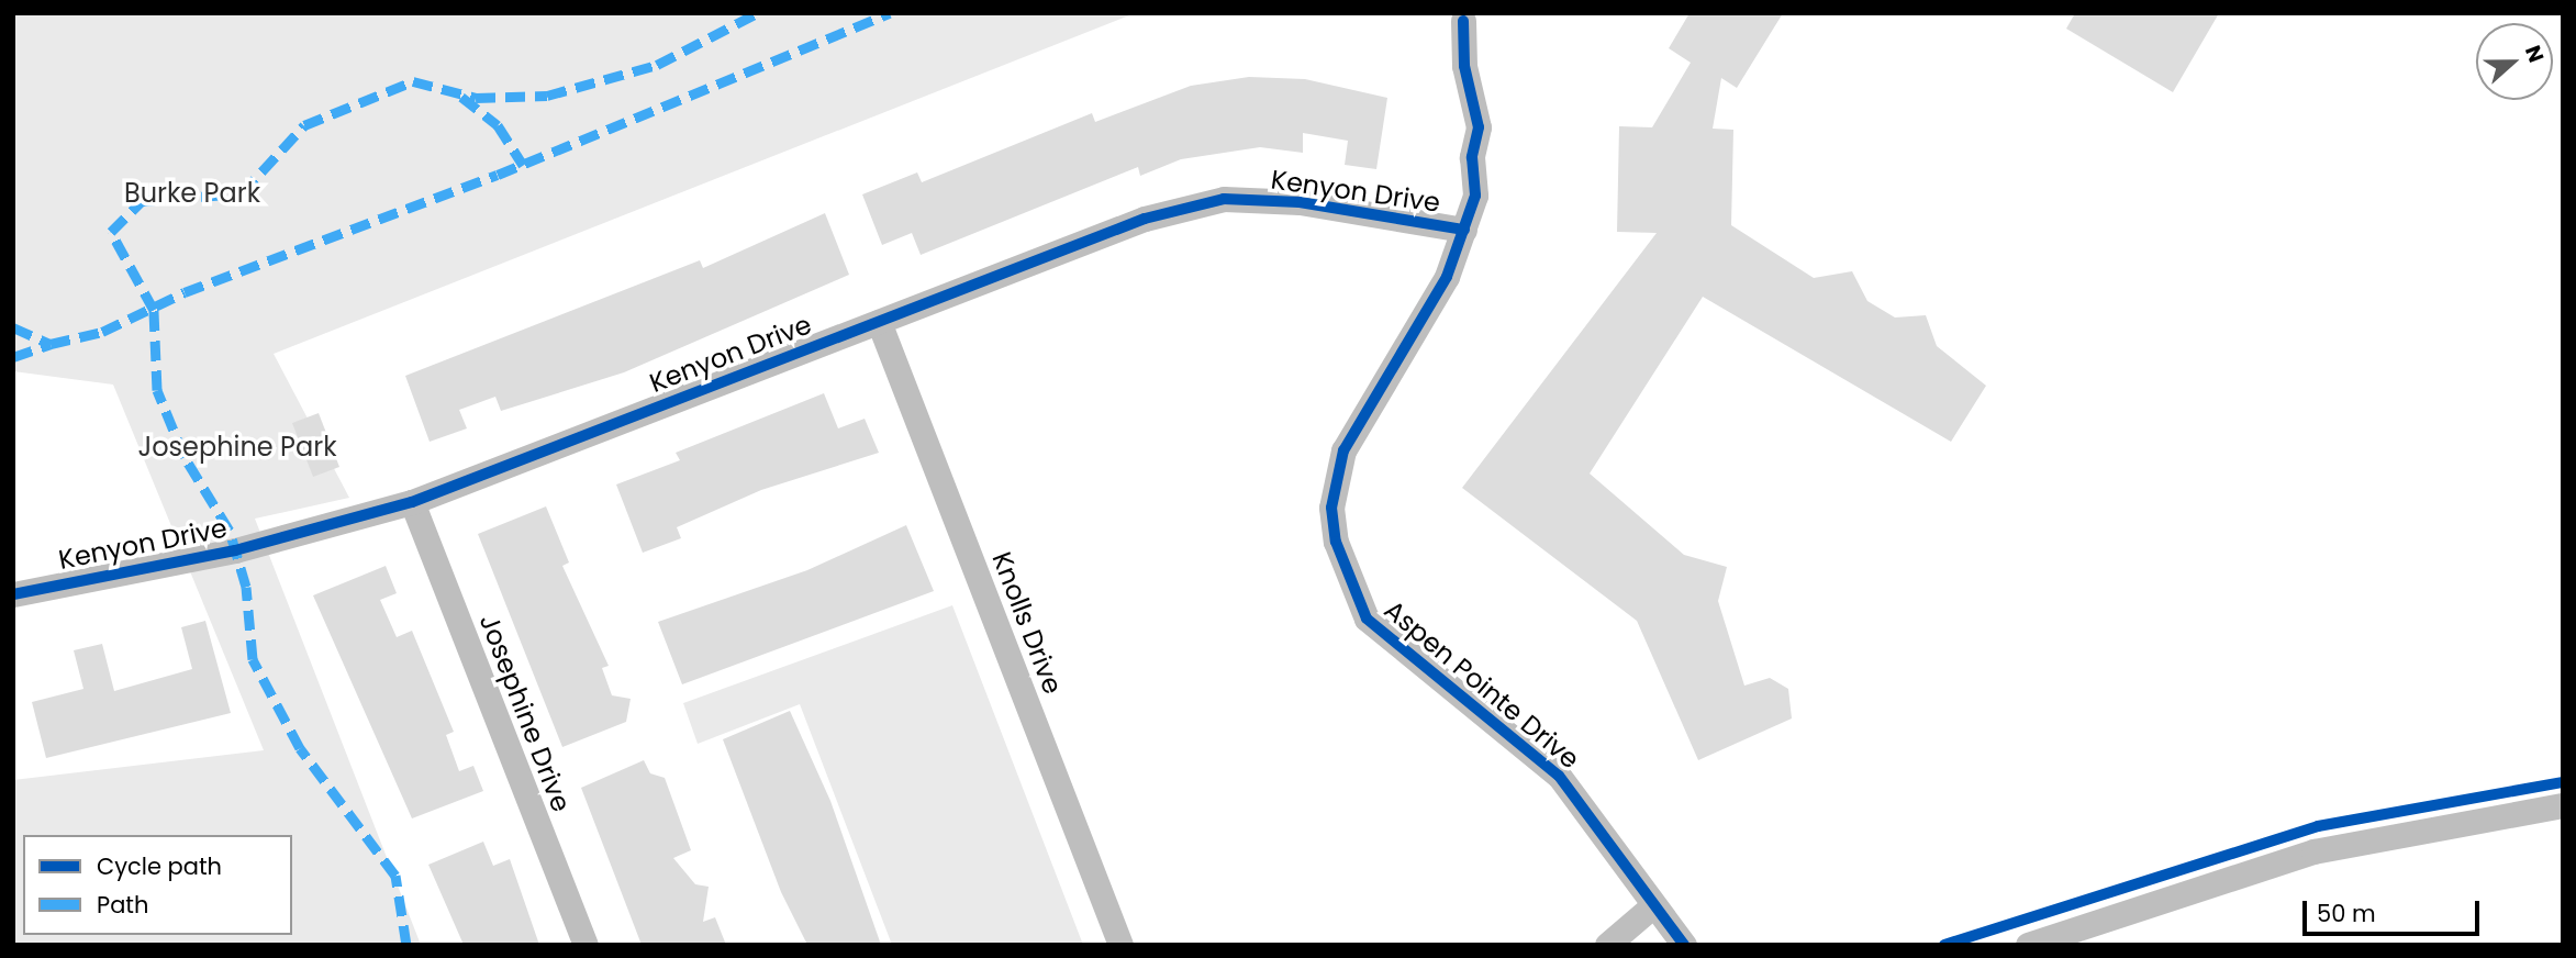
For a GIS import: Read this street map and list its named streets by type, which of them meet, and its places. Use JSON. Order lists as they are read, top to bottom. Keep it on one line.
{"streets":{"street":["Kenyon Drive","Knolls Drive","Aspen Pointe Drive","Josephine Drive"]},"crossings":[["Kenyon Drive","Knolls Drive"],["Kenyon Drive","Aspen Pointe Drive"],["Kenyon Drive","Josephine Drive"]],"parks":["Burke Park","Josephine Park"],"legend":["Cycle path","Path"],"scale_bar":"50 m","north":"right"}
